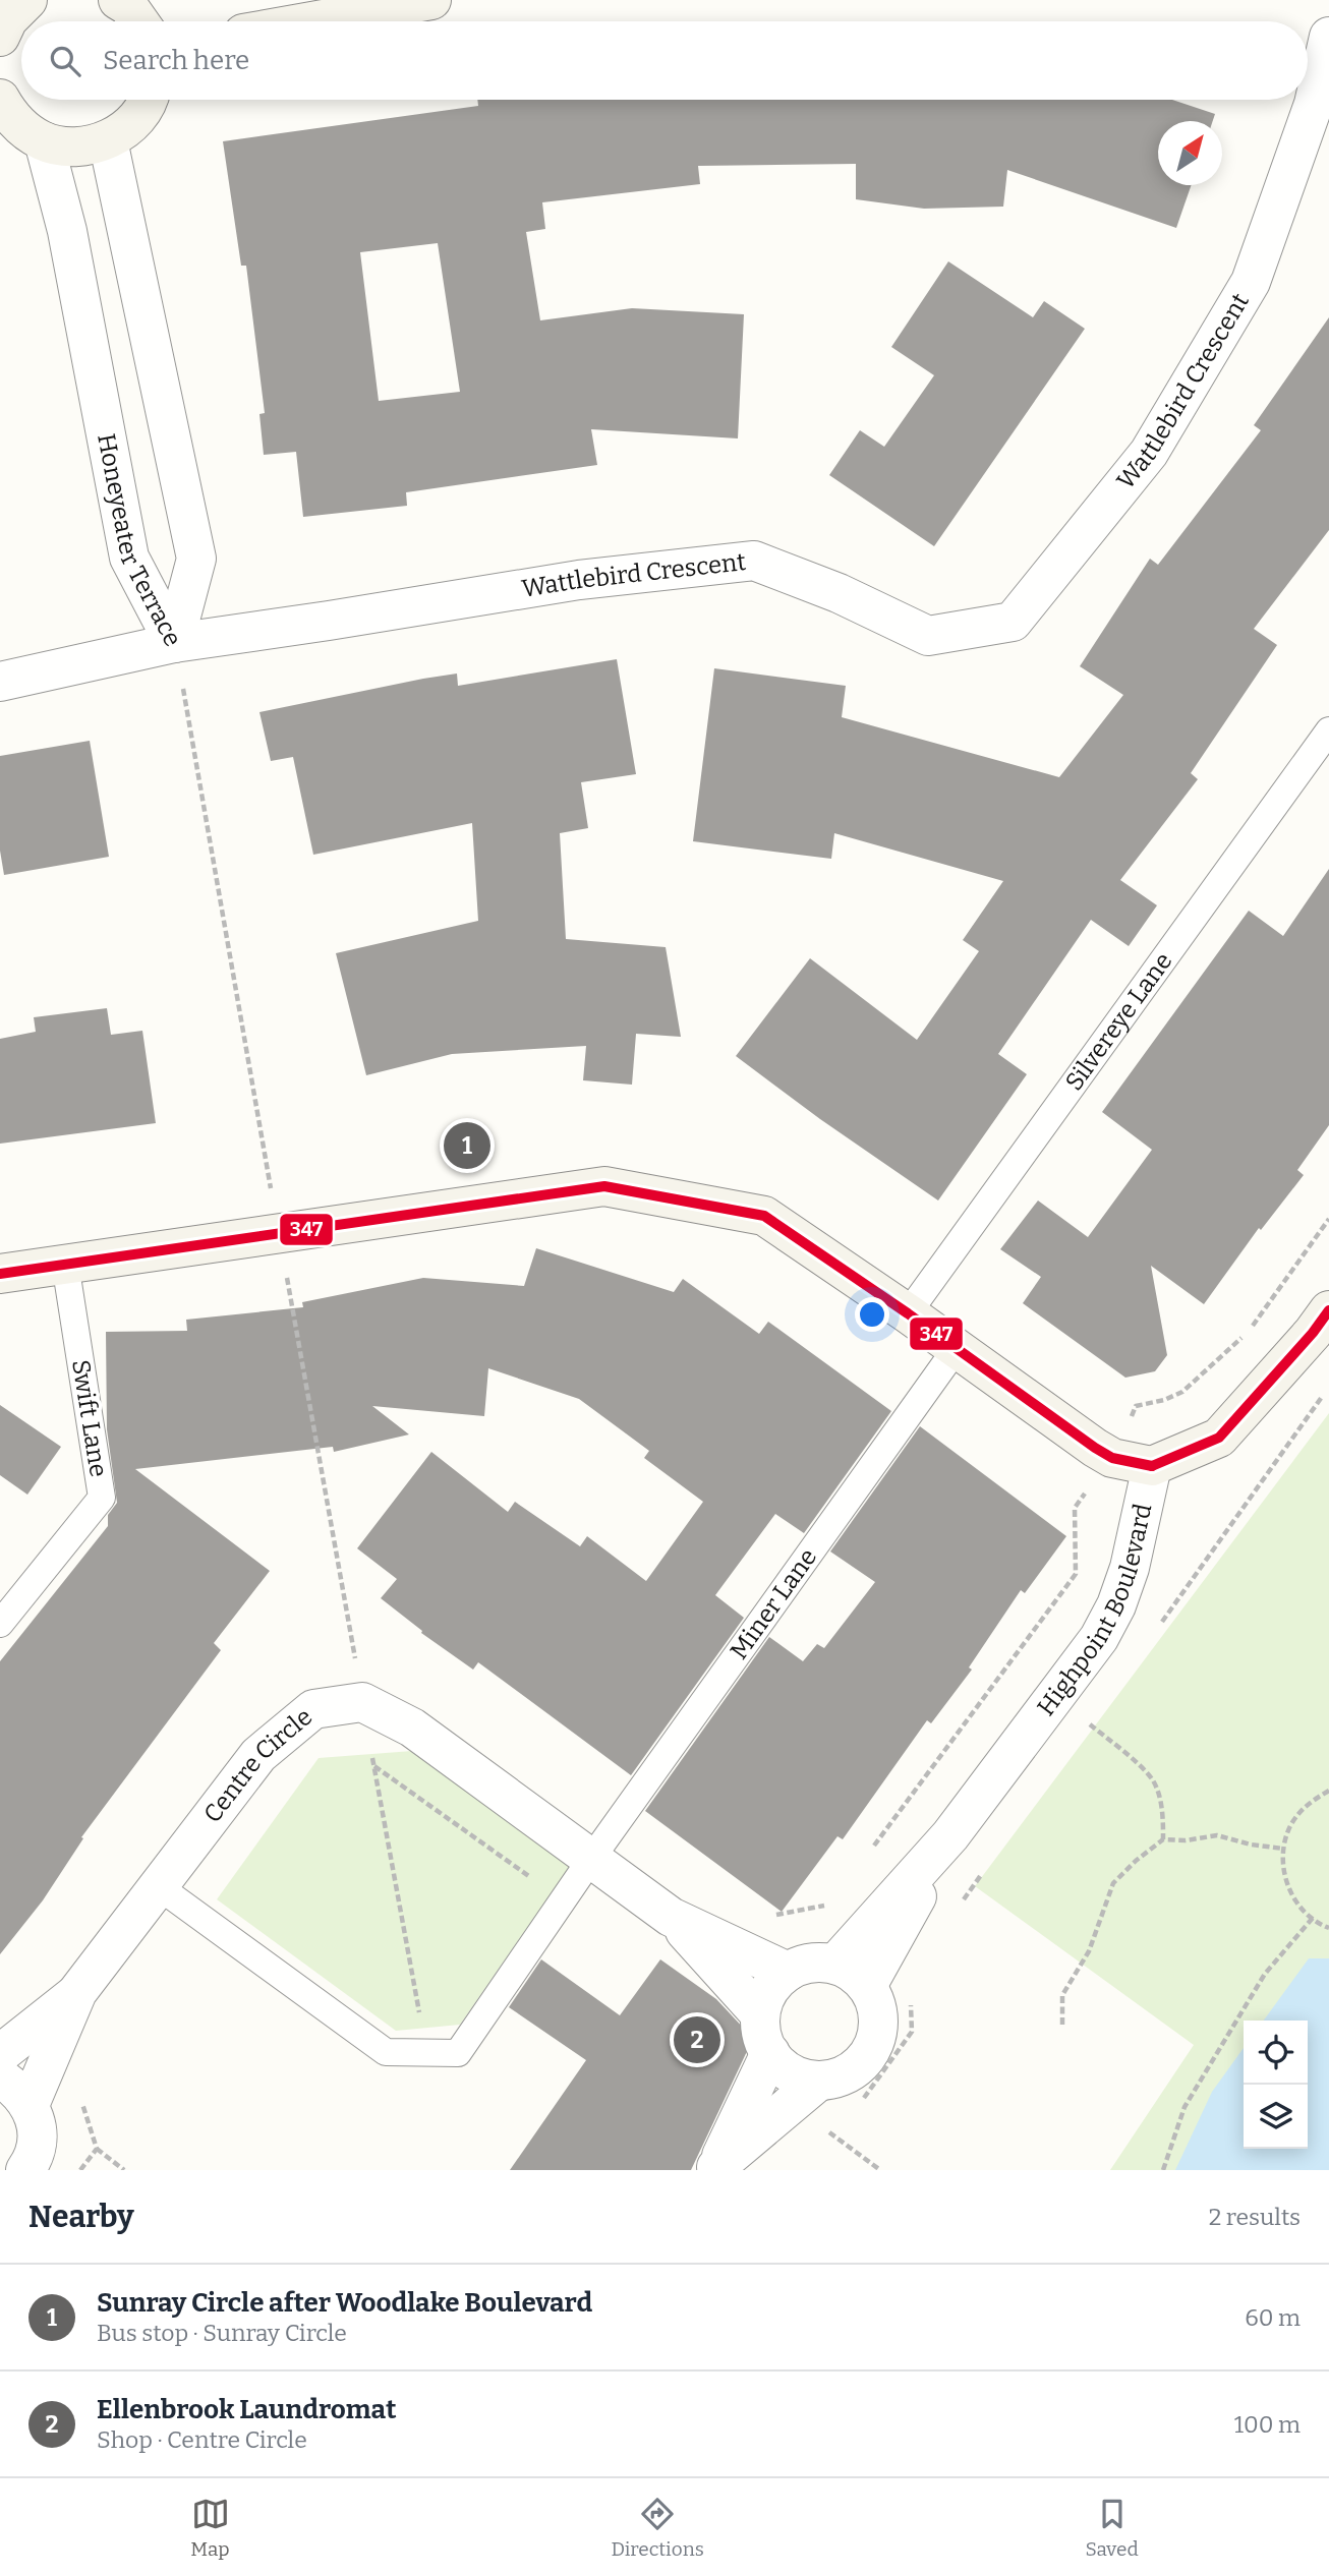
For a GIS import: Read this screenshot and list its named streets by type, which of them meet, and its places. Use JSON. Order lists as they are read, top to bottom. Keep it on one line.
{"streets":{"street":["Wattlebird Crescent","Honeyeater Terrace","Highpoint Boulevard","Centre Circle"],"lane":["Silvereye Lane","Swift Lane","Miner Lane"]},"crossings":[["Wattlebird Crescent","Honeyeater Terrace"]],"lines":["transit line 347"],"north":"top right","page":{"search":"Search here","pins":["1","2"],"heading":["Nearby","2 results"],"list":[{"mark":"1","name":"Sunray Circle after Woodlake Boulevard","note":"Bus stop · Sunray Circle","value":"60 m"},{"mark":"2","name":"Ellenbrook Laundromat","note":"Shop · Centre Circle","value":"100 m"}],"nav":["Map","Directions","Saved"]}}
